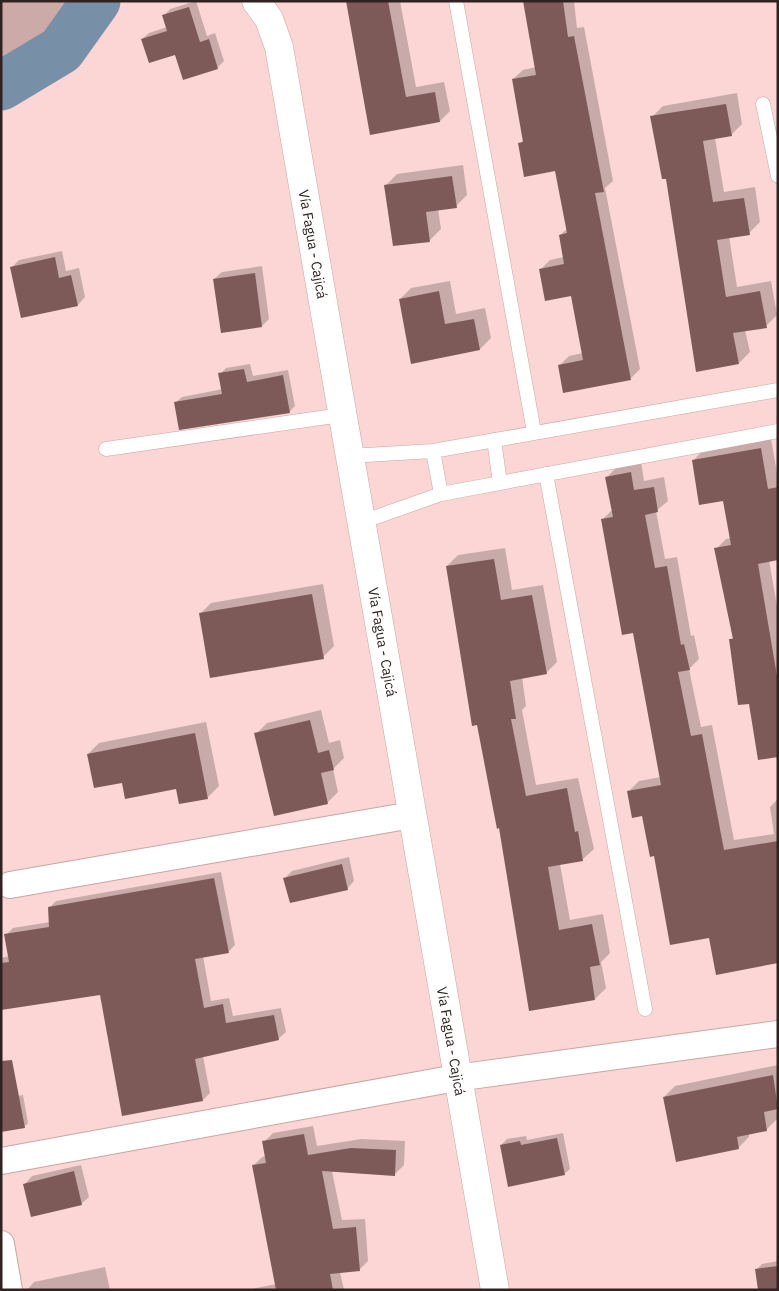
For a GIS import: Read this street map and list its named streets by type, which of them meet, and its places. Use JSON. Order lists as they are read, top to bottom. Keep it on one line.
{"streets":{"street":["Vía Fagua - Cajicá"]}}
